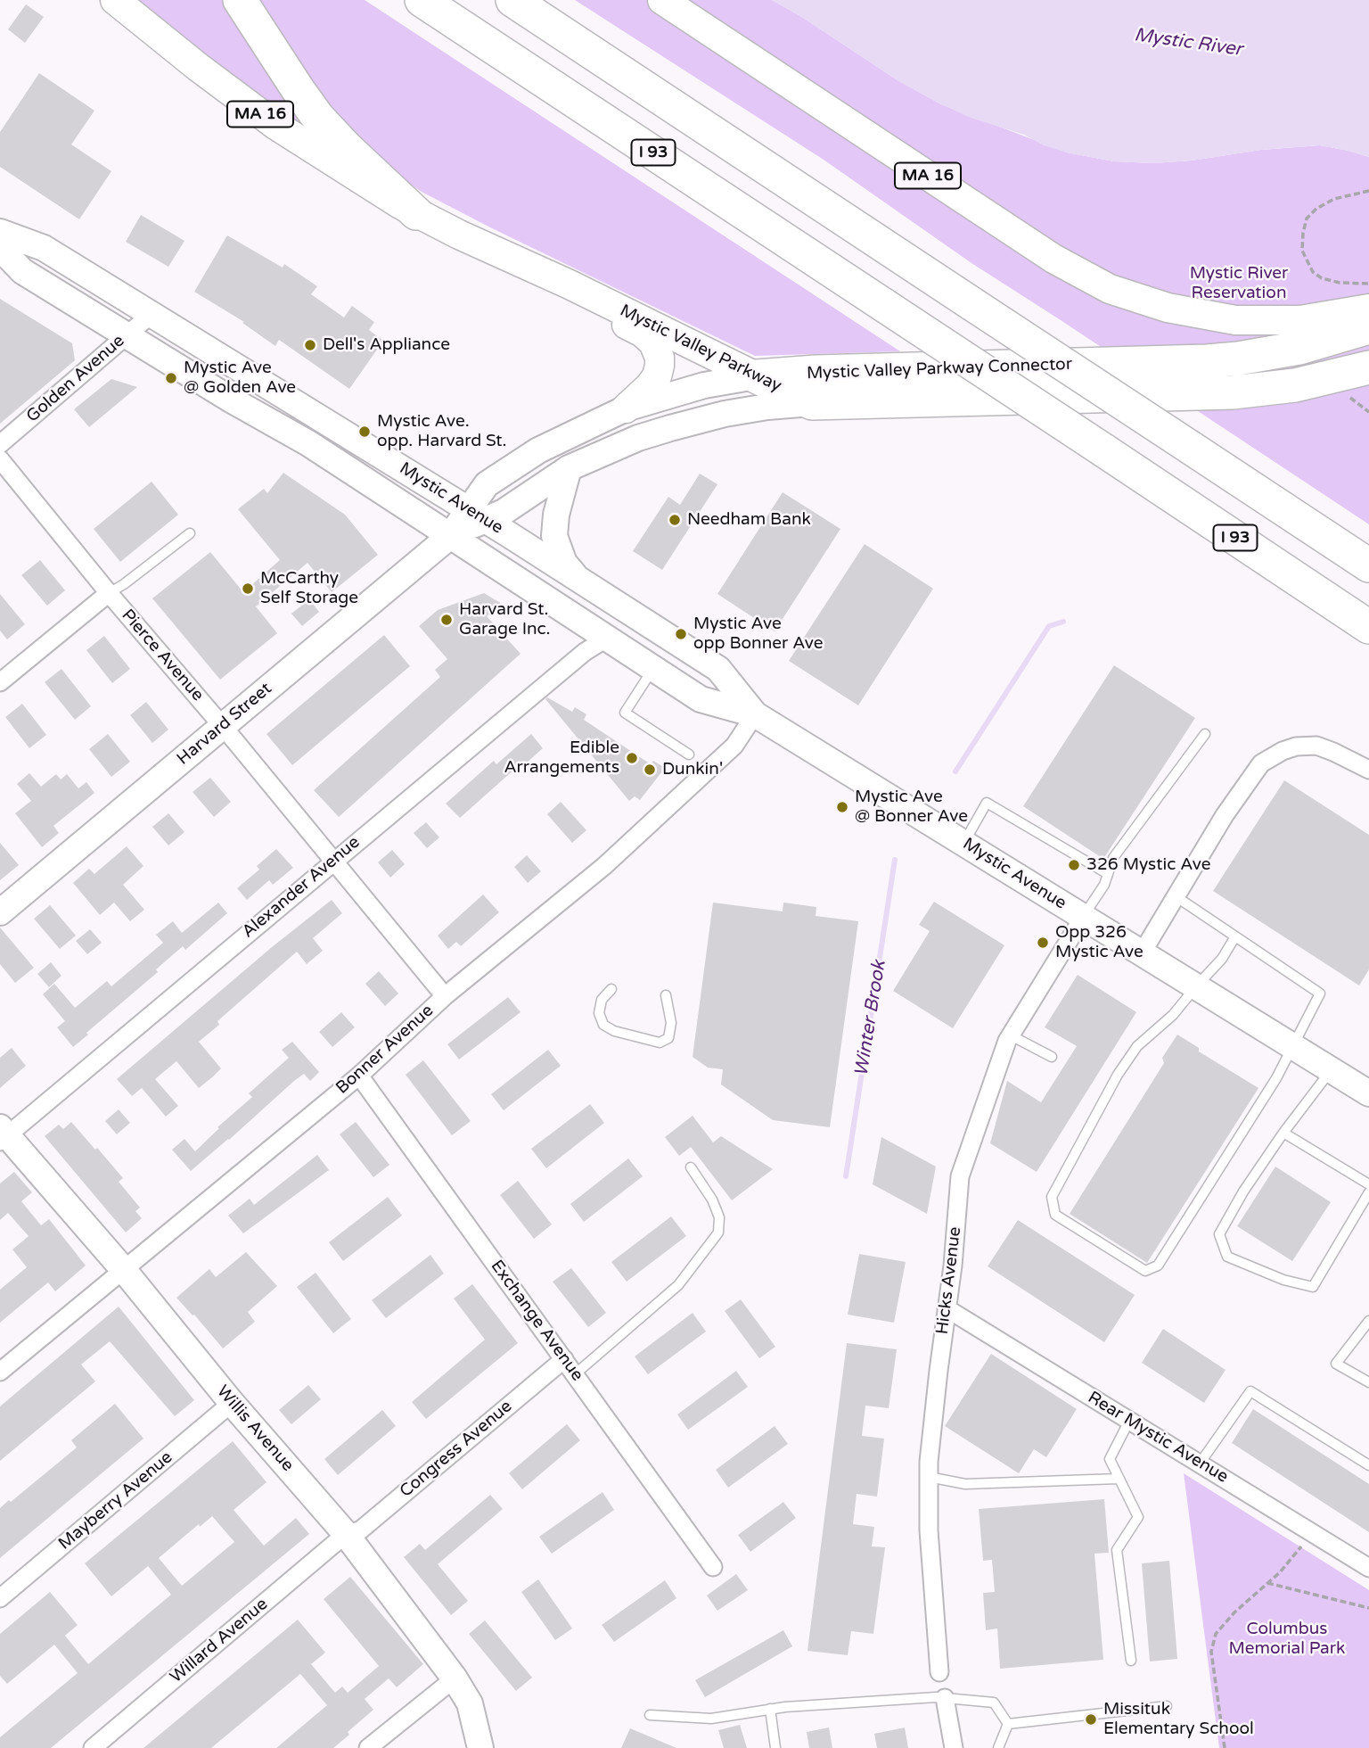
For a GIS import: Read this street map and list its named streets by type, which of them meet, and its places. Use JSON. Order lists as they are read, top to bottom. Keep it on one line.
{"streets":{"highway":["MA 16","I 93","Mystic Valley Parkway","Mystic Valley Parkway Connector"],"main road":["Mystic Avenue","Harvard Street","Willis Avenue"],"street":["Golden Avenue","Pierce Avenue","Alexander Avenue","Bonner Avenue","Hicks Avenue","Exchange Avenue","Rear Mystic Avenue","Congress Avenue","Mayberry Avenue","Willard Avenue"]},"crossings":[["Mystic Valley Parkway","Mystic Valley Parkway Connector"],["Mystic Valley Parkway Connector","Mystic Avenue"],["Mystic Valley Parkway Connector","Harvard Street"],["Golden Avenue","Mystic Avenue"],["Mystic Avenue","Harvard Street"],["Mystic Avenue","Alexander Avenue"],["Mystic Avenue","Bonner Avenue"],["Mystic Avenue","Hicks Avenue"],["Pierce Avenue","Harvard Street"],["Pierce Avenue","Alexander Avenue"],["Pierce Avenue","Bonner Avenue"],["Alexander Avenue","Willis Avenue"],["Bonner Avenue","Exchange Avenue"],["Bonner Avenue","Willis Avenue"],["Hicks Avenue","Rear Mystic Avenue"],["Exchange Avenue","Congress Avenue"],["Willis Avenue","Congress Avenue"],["Willis Avenue","Mayberry Avenue"],["Willis Avenue","Willard Avenue"],["Congress Avenue","Willard Avenue"]],"water":["Mystic River","Winter Brook"],"parks":["Mystic River Reservation","Columbus Memorial Park"],"places":["Dell's Appliance","Mystic Ave @ Golden Ave","Mystic Ave. opp. Harvard St.","Needham Bank","McCarthy Self Storage","Harvard St. Garage Inc.","Mystic Ave opp Bonner Ave","Edible Arrangements","Dunkin'","Mystic Ave @ Bonner Ave","326 Mystic Ave","Opp 326 Mystic Ave","Missituk Elementary School"]}
